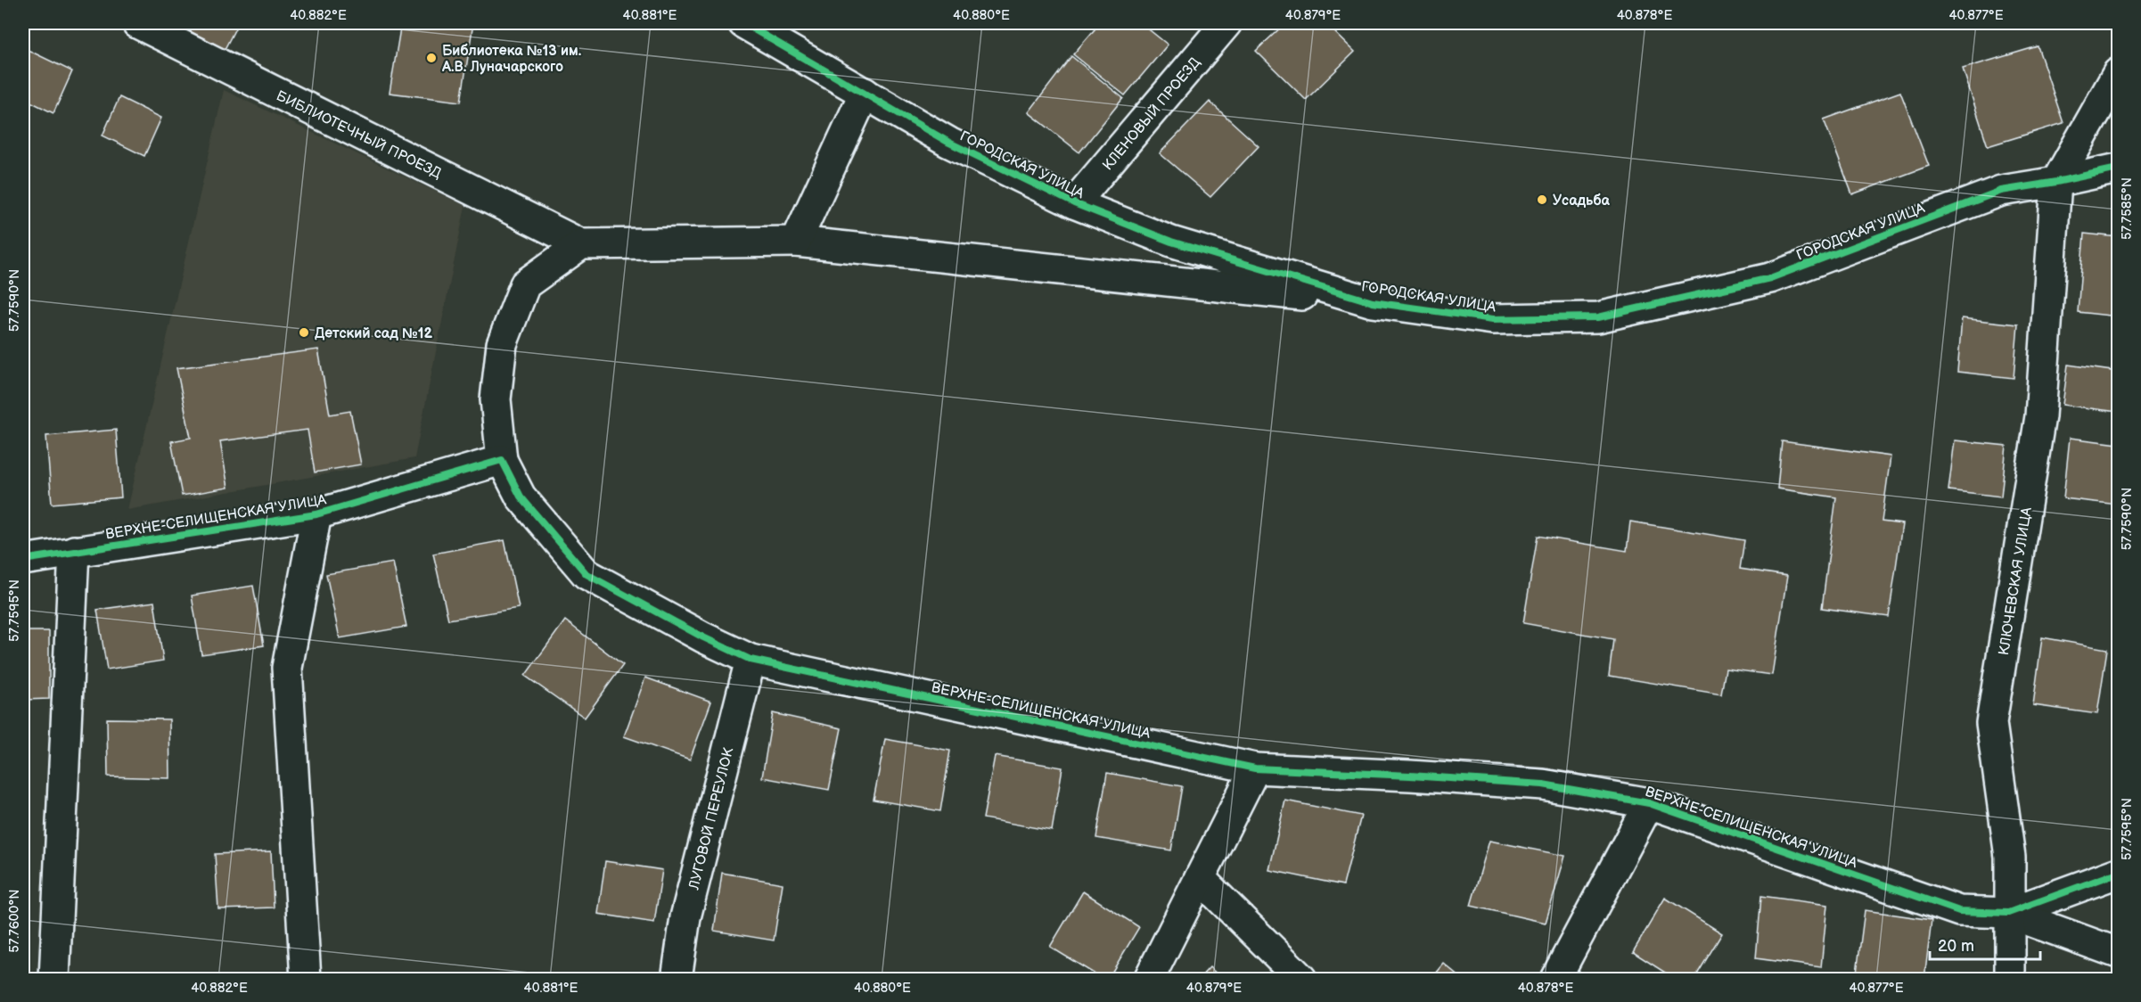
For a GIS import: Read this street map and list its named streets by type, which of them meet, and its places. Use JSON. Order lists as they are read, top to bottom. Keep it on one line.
{"streets":{"street":["КЛЕНОВЫЙ ПРОЕЗД","БИБЛИОТЕЧНЫЙ ПРОЕЗД","ГОРОДСКАЯ УЛИЦА","ВЕРХНЕ-СЕЛИЩЕНСКАЯ УЛИЦА","КЛЮЧЕВСКАЯ УЛИЦА","ЛУГОВОЙ ПЕРЕУЛОК"]},"crossings":[["КЛЕНОВЫЙ ПРОЕЗД","ГОРОДСКАЯ УЛИЦА"],["ГОРОДСКАЯ УЛИЦА","КЛЮЧЕВСКАЯ УЛИЦА"],["ВЕРХНЕ-СЕЛИЩЕНСКАЯ УЛИЦА","КЛЮЧЕВСКАЯ УЛИЦА"],["ВЕРХНЕ-СЕЛИЩЕНСКАЯ УЛИЦА","ЛУГОВОЙ ПЕРЕУЛОК"]],"places":["Библиотека №13 им. А.В. Луначарского","Усадьба","Детский сад №12"],"scale_bar":"20 m","coordinates":["40.882°E","40.881°E","40.880°E","40.879°E","40.878°E","40.877°E","57.7585°N","57.7590°N","57.7595°N","57.7600°N"]}
